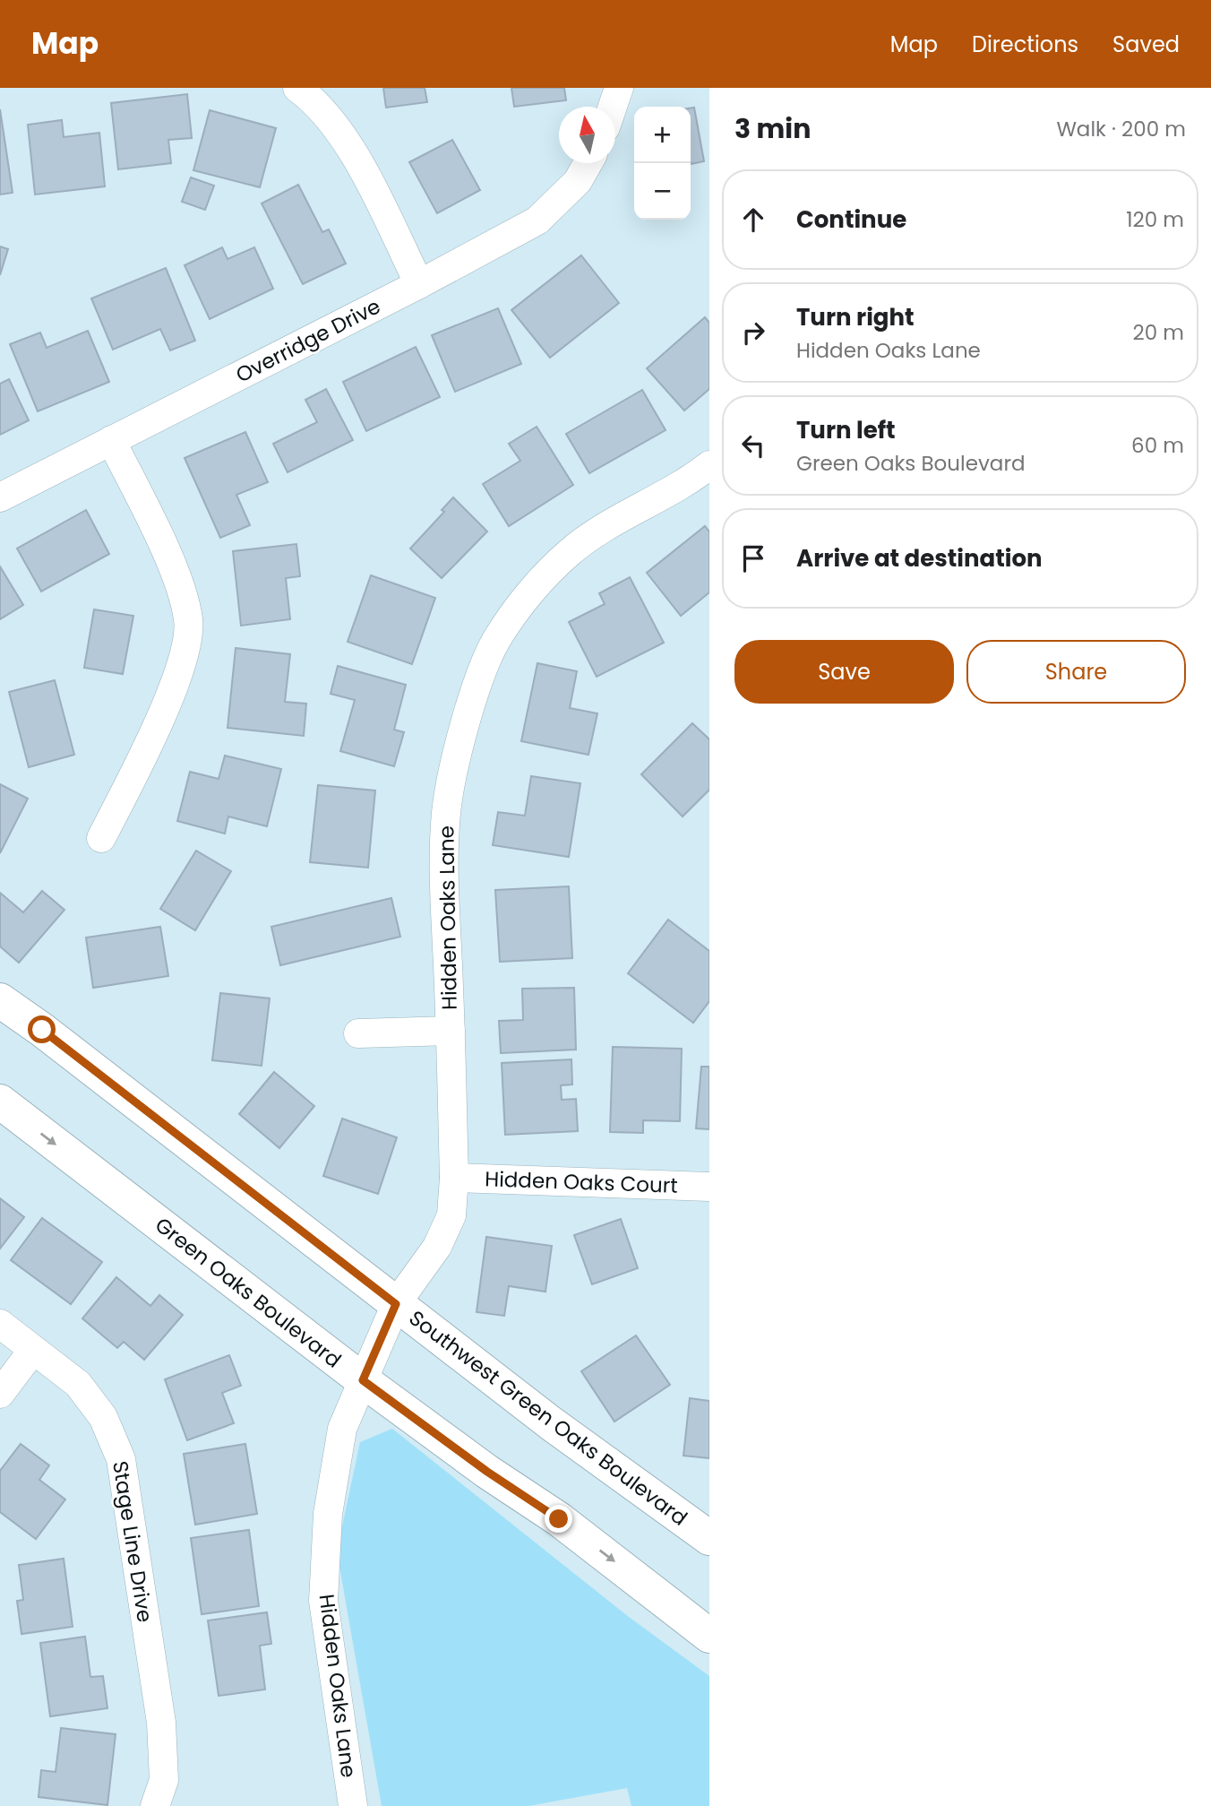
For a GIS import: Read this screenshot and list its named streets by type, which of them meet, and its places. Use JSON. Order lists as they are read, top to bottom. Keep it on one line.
{"streets":{"main road":["Green Oaks Boulevard","Southwest Green Oaks Boulevard"],"street":["Overridge Drive","Hidden Oaks Lane","Hidden Oaks Court","Stage Line Drive"]},"crossings":[["Hidden Oaks Lane","Hidden Oaks Court"],["Hidden Oaks Lane","Green Oaks Boulevard"],["Hidden Oaks Lane","Southwest Green Oaks Boulevard"]],"one_way":["Green Oaks Boulevard"],"north":"top","page":{"header":"Map","nav":["Map","Directions","Saved"],"heading":["3 min","Walk · 200 m"],"map_buttons":["+","−"],"list":[["Continue","120 m"],["Turn right","Hidden Oaks Lane","20 m"],["Turn left","Green Oaks Boulevard","60 m"],"Arrive at destination"],"buttons":["Save","Share"]}}
